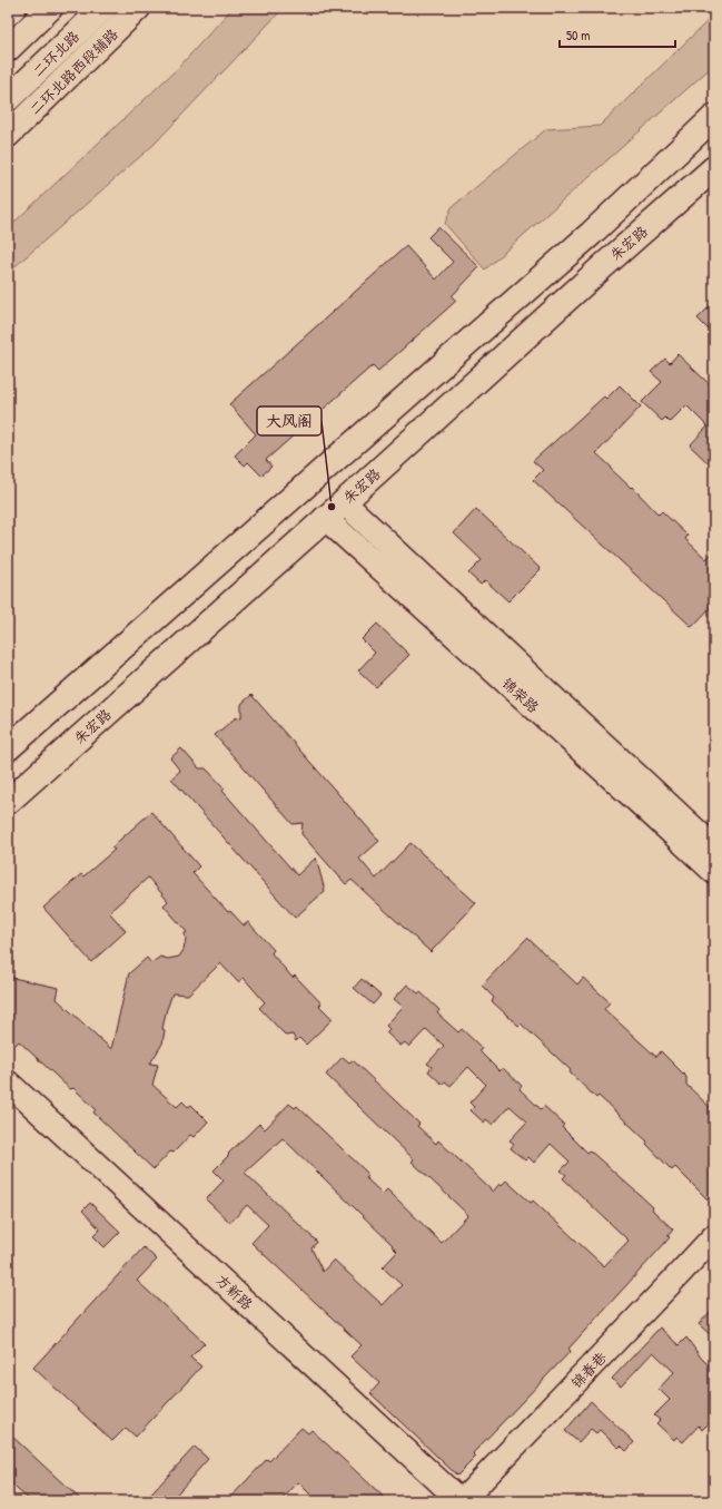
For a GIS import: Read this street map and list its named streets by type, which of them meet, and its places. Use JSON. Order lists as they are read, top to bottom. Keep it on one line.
{"streets":{"main road":["二环北路","二环北路西段辅路","朱宏路"],"street":["锦荣路","方新路","锦春巷"]},"crossings":[["朱宏路","锦荣路"],["方新路","锦春巷"]],"places":["大风阁"],"scale_bar":"50 m"}
